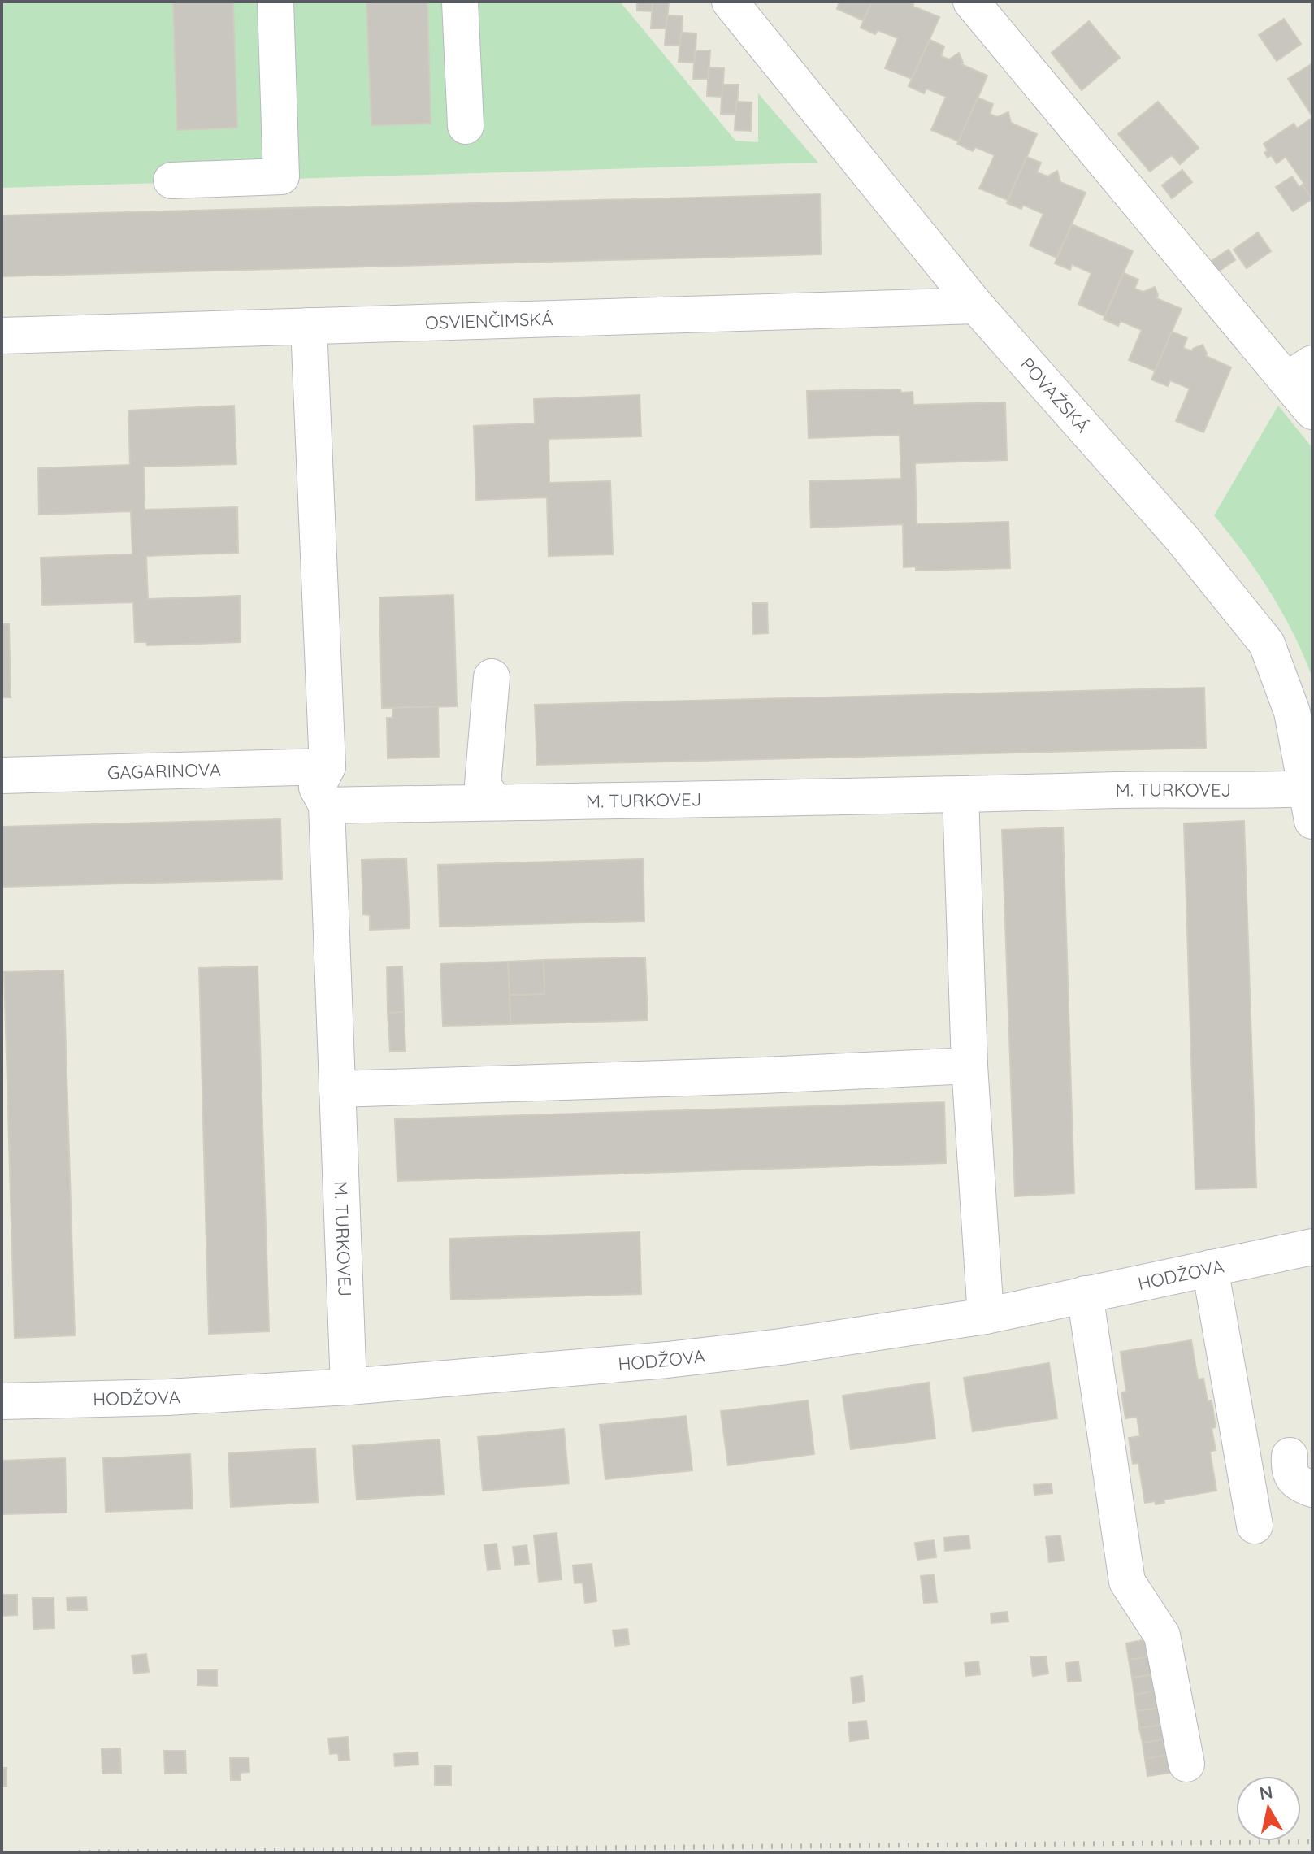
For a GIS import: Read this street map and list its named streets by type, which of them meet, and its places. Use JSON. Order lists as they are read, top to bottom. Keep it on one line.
{"streets":{"street":["OSVIENČIMSKÁ","POVAŽSKÁ","GAGARINOVA","M. TURKOVEJ","HODŽOVA"]},"crossings":[["OSVIENČIMSKÁ","POVAŽSKÁ"],["OSVIENČIMSKÁ","M. TURKOVEJ"],["POVAŽSKÁ","M. TURKOVEJ"],["GAGARINOVA","M. TURKOVEJ"],["M. TURKOVEJ","HODŽOVA"]],"north":"top"}
